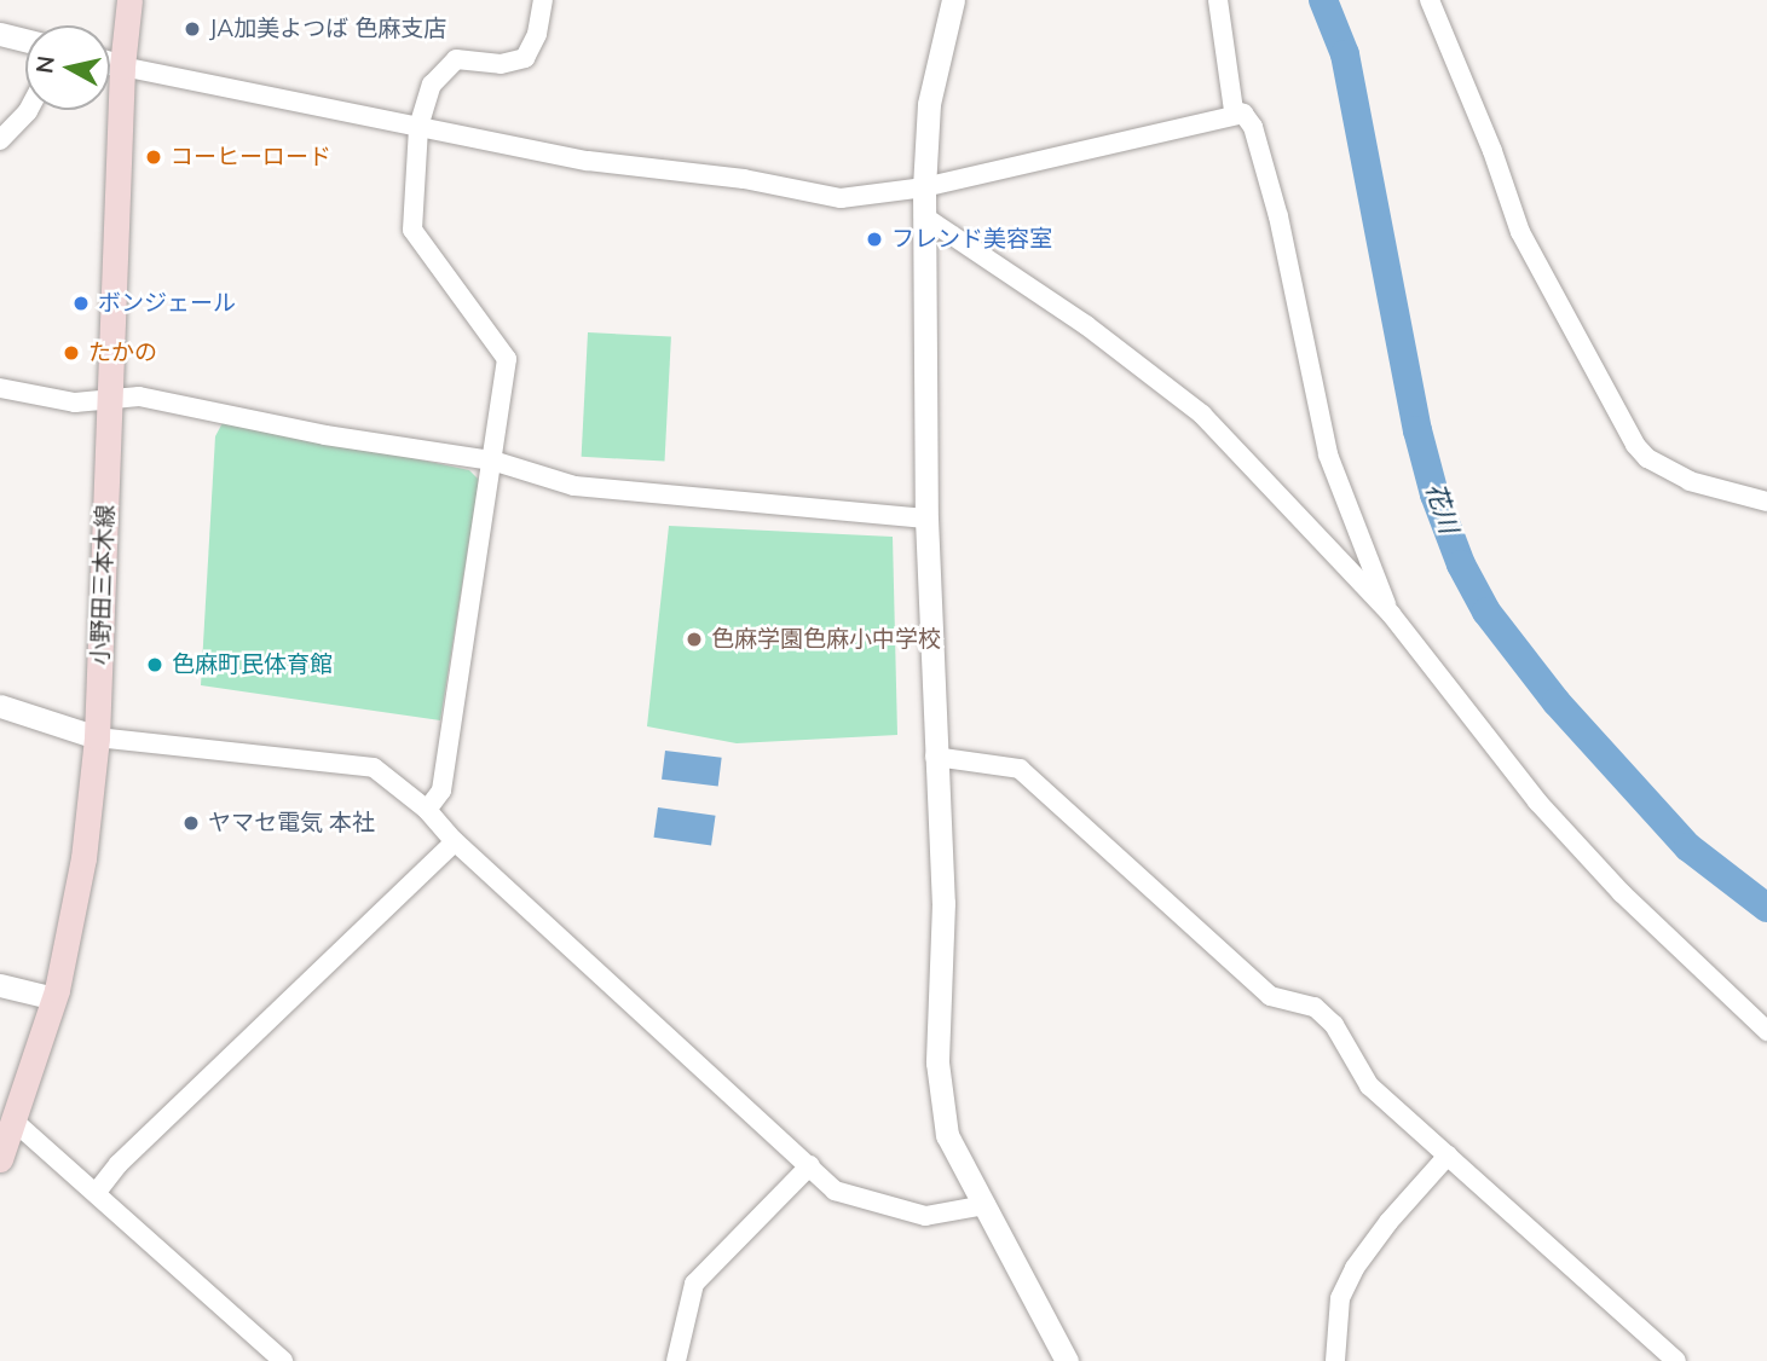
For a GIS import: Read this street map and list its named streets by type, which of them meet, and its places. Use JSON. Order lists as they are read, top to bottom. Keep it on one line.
{"streets":{"main road":["小野田三本木線"]},"water":["花川"],"places":["JA加美よつば 色麻支店","コーヒーロード","フレンド美容室","ボンジェール","たかの","色麻学園色麻小中学校","色麻町民体育館","ヤマセ電気 本社"],"north":"left"}
